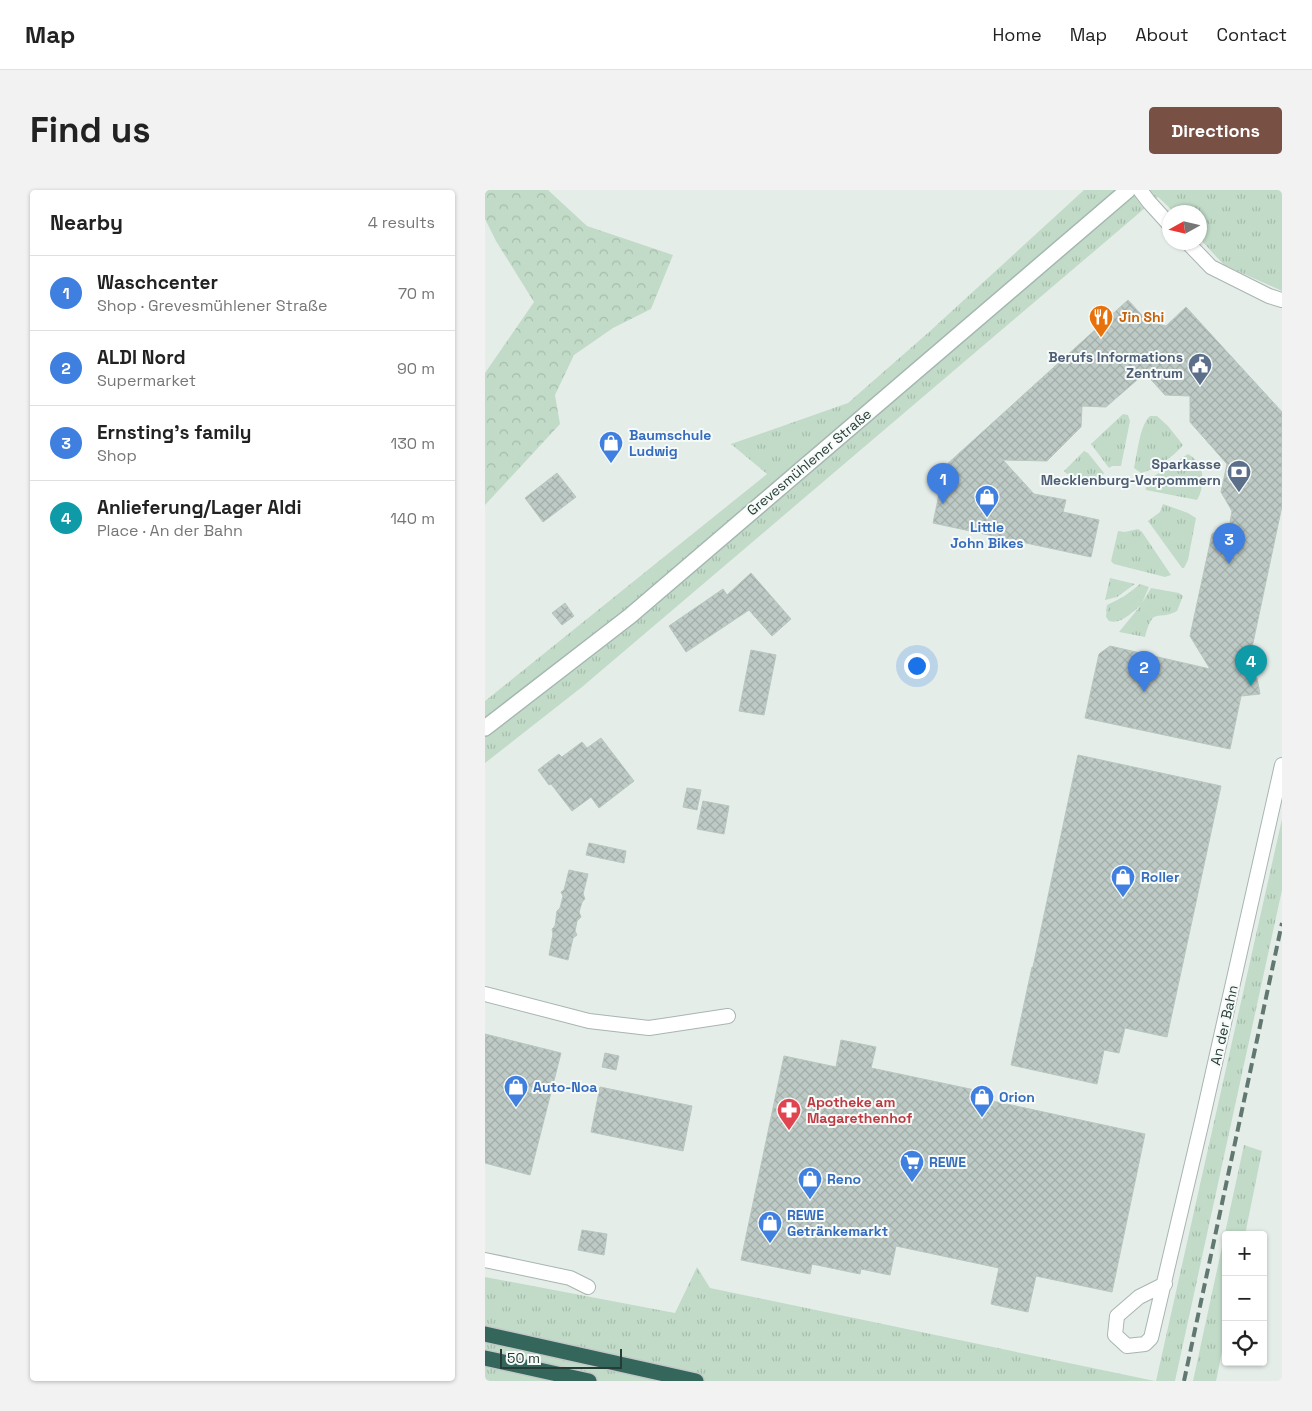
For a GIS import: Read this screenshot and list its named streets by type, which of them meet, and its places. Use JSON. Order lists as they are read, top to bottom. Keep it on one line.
{"streets":{"street":["Grevesmühlener Straße","An der Bahn"]},"places":{"restaurant":["Jin Shi"],"public building":["Berufs Informations Zentrum"],"shop":["Baumschule Ludwig","Little John Bikes","Roller","Auto-Noa","Orion","Reno","REWE Getränkemarkt"],"bank":["Sparkasse Mecklenburg-Vorpommern"],"pharmacy":["Apotheke am Magarethenhof"],"supermarket":["REWE"]},"scale_bar":"50 m","north":"left","page":{"header":"Map","nav":["Home","Map","About","Contact"],"buttons":"Directions","title":"Find us","heading":["Nearby","4 results"],"list":[{"mark":"1","name":"Waschcenter","note":"Shop · Grevesmühlener Straße","value":"70 m"},{"mark":"2","name":"ALDI Nord","note":"Supermarket","value":"90 m"},{"mark":"3","name":"Ernsting's family","note":"Shop","value":"130 m"},{"mark":"4","name":"Anlieferung/Lager Aldi","note":"Place · An der Bahn","value":"140 m"}],"pins":["1","3","4","2"],"map_buttons":["+","−"],"scale":"50 m"}}
